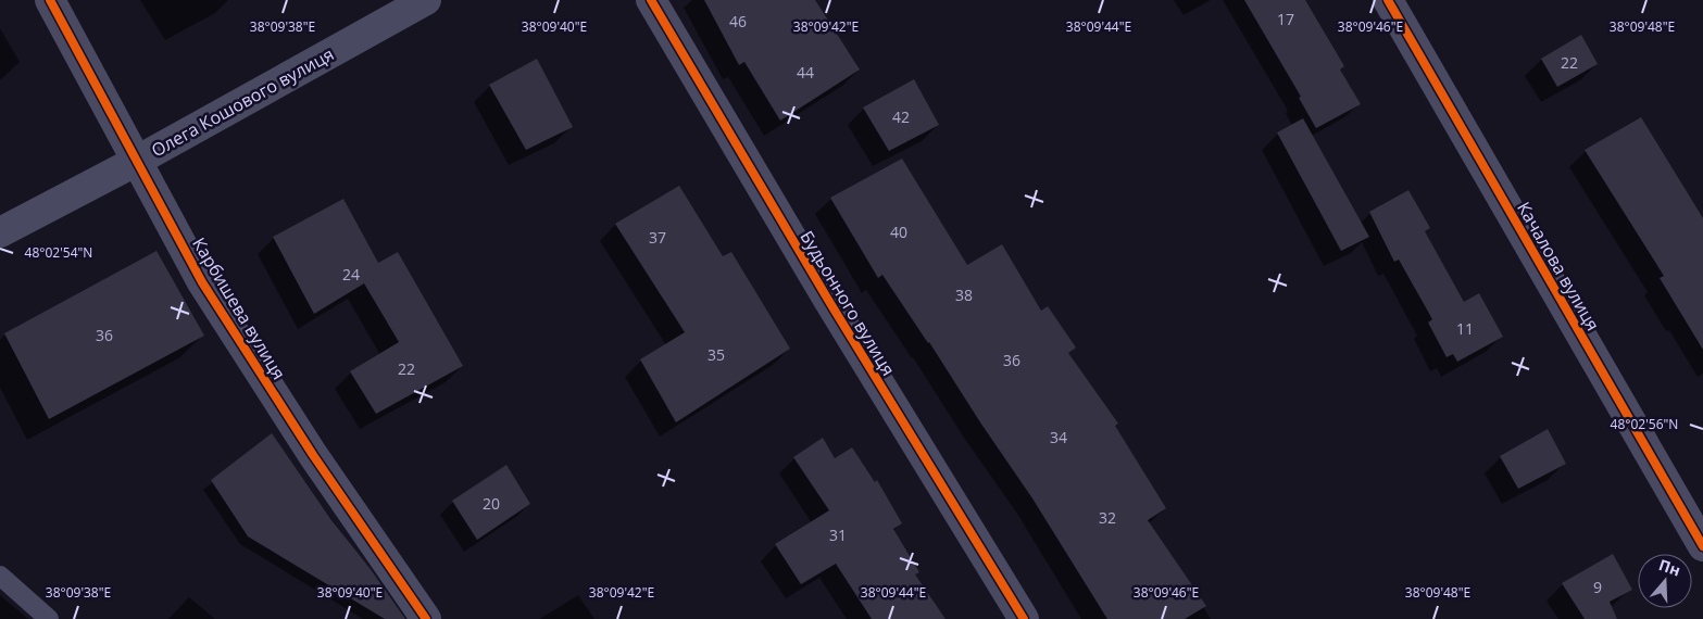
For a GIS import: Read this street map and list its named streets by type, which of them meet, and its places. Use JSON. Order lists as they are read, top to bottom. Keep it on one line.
{"streets":{"street":["Олега Кошового вулиця","Качалова вулиця","Будьонного вулиця","Карбишева вулиця"]},"crossings":[["Олега Кошового вулиця","Карбишева вулиця"]],"house_numbers":["17","46","22","44","42","40","37","24","38","11","36","35","36","22","34","20","32","31","9"],"north":"top","coordinates":["38°09'38\"E","38°09'40\"E","38°09'42\"E","38°09'44\"E","38°09'46\"E","38°09'48\"E","48°02'54\"N","48°02'56\"N"]}
